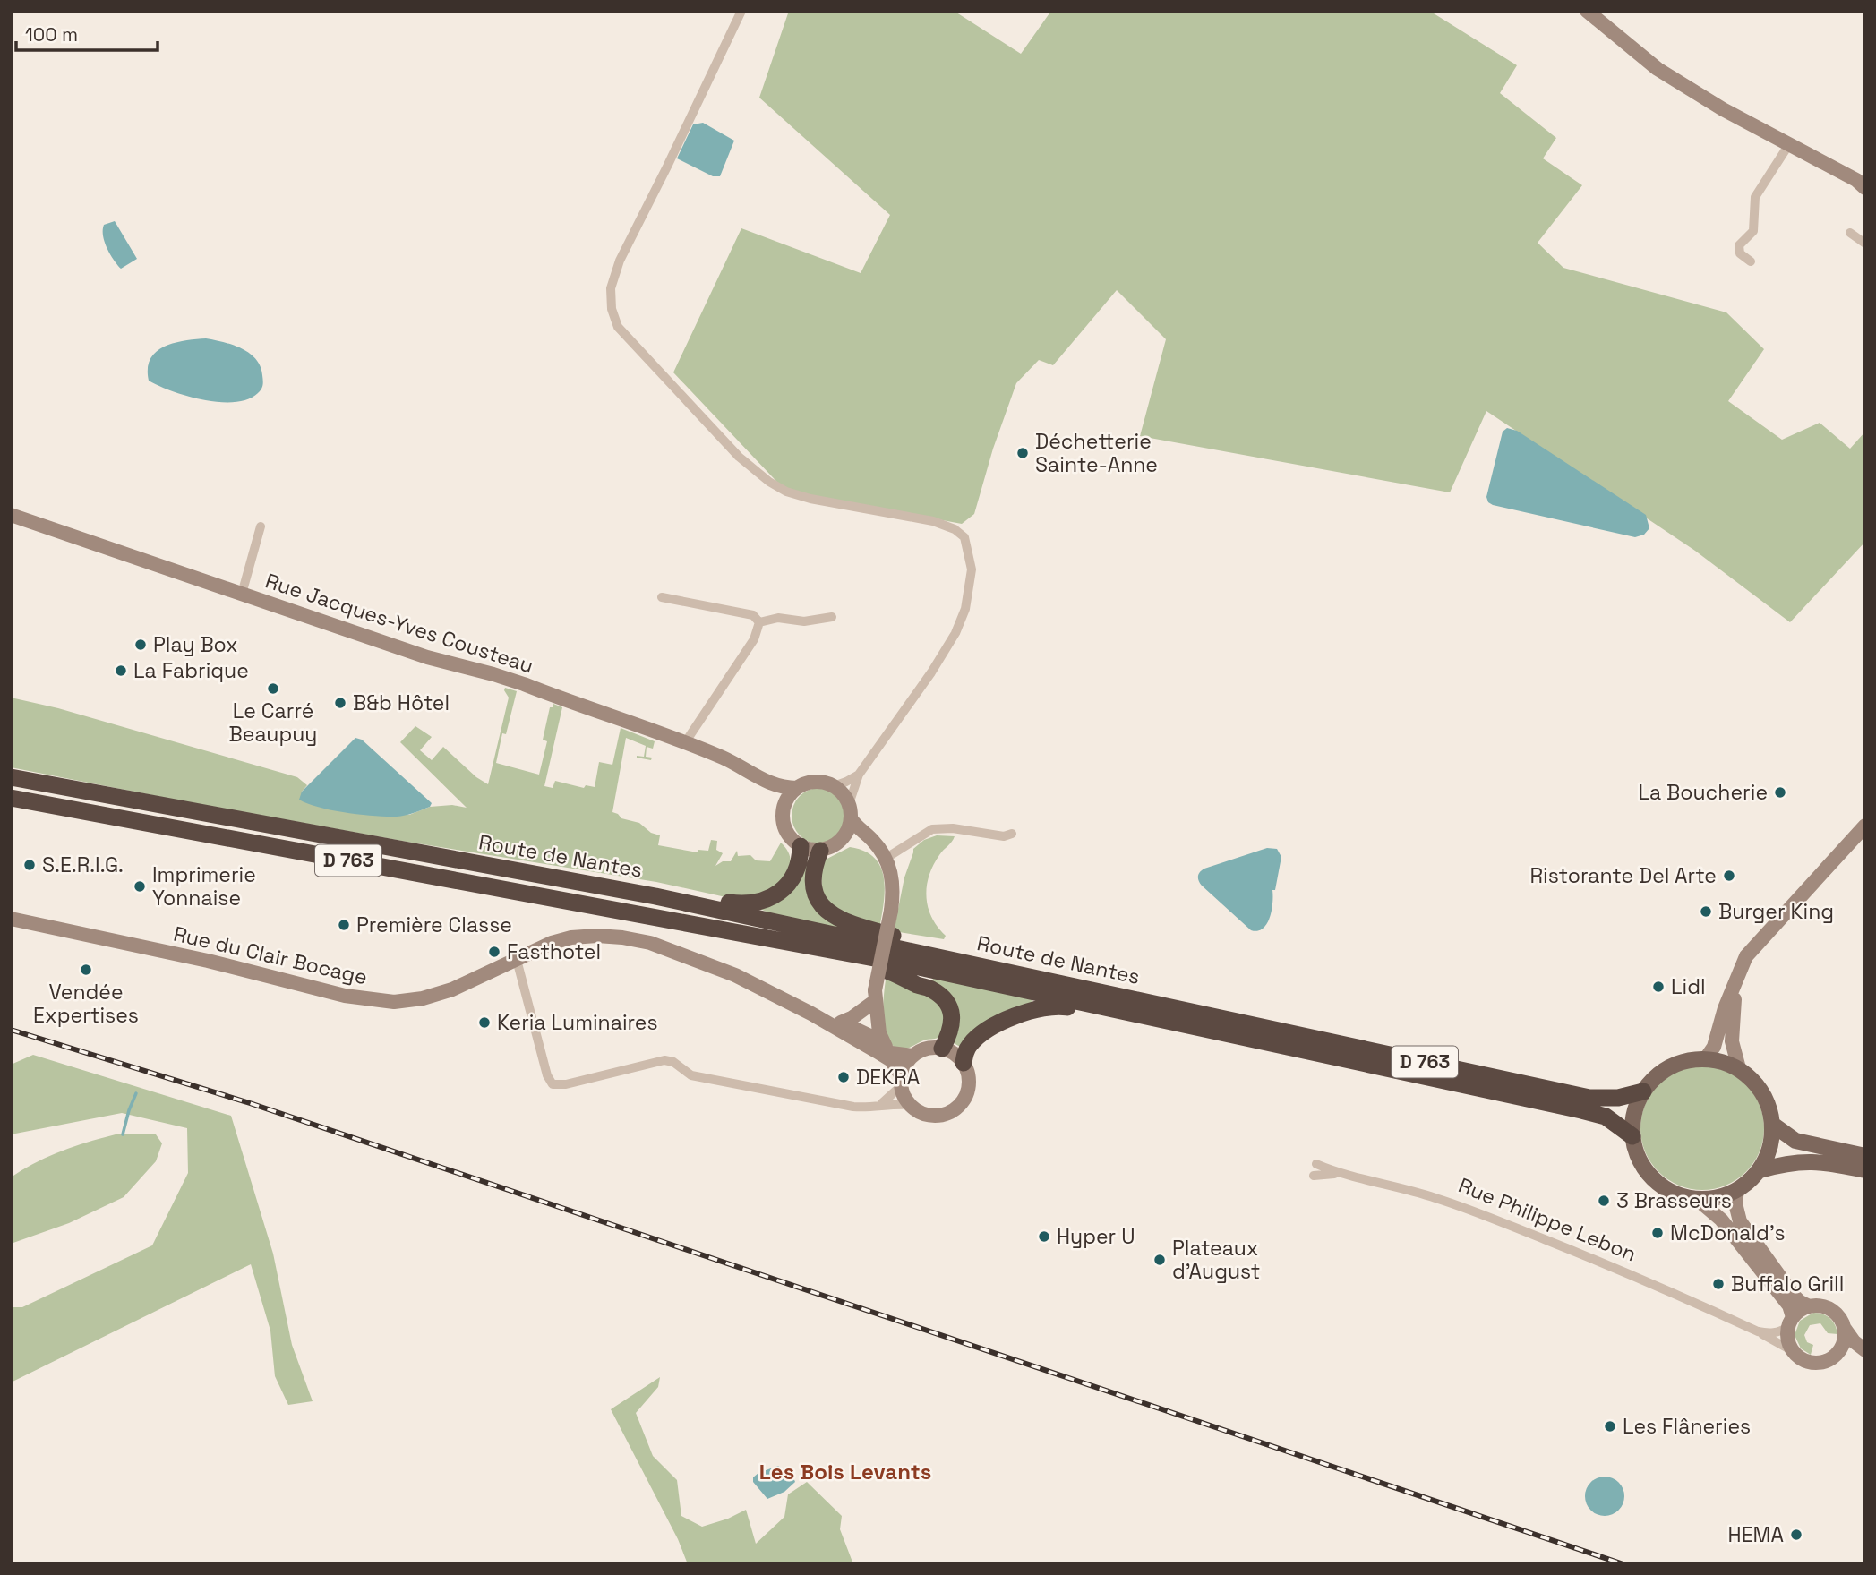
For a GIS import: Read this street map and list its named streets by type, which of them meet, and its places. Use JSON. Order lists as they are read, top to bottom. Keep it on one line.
{"streets":{"highway":["Route de Nantes","D 763"],"street":["Rue Jacques-Yves Cousteau","Rue du Clair Bocage","Rue Philippe Lebon"]},"districts":["Les Bois Levants"],"places":["Déchetterie Sainte-Anne","Play Box","La Fabrique","Le Carré Beaupuy","B&b Hôtel","La Boucherie","S.E.R.I.G.","Ristorante Del Arte","Imprimerie Yonnaise","Burger King","Première Classe","Fasthotel","Vendée Expertises","Lidl","Keria Luminaires","DEKRA","3 Brasseurs","McDonald's","Hyper U","Plateaux d'August","Buffalo Grill","Les Flâneries","HEMA"],"scale_bar":"100 m"}
